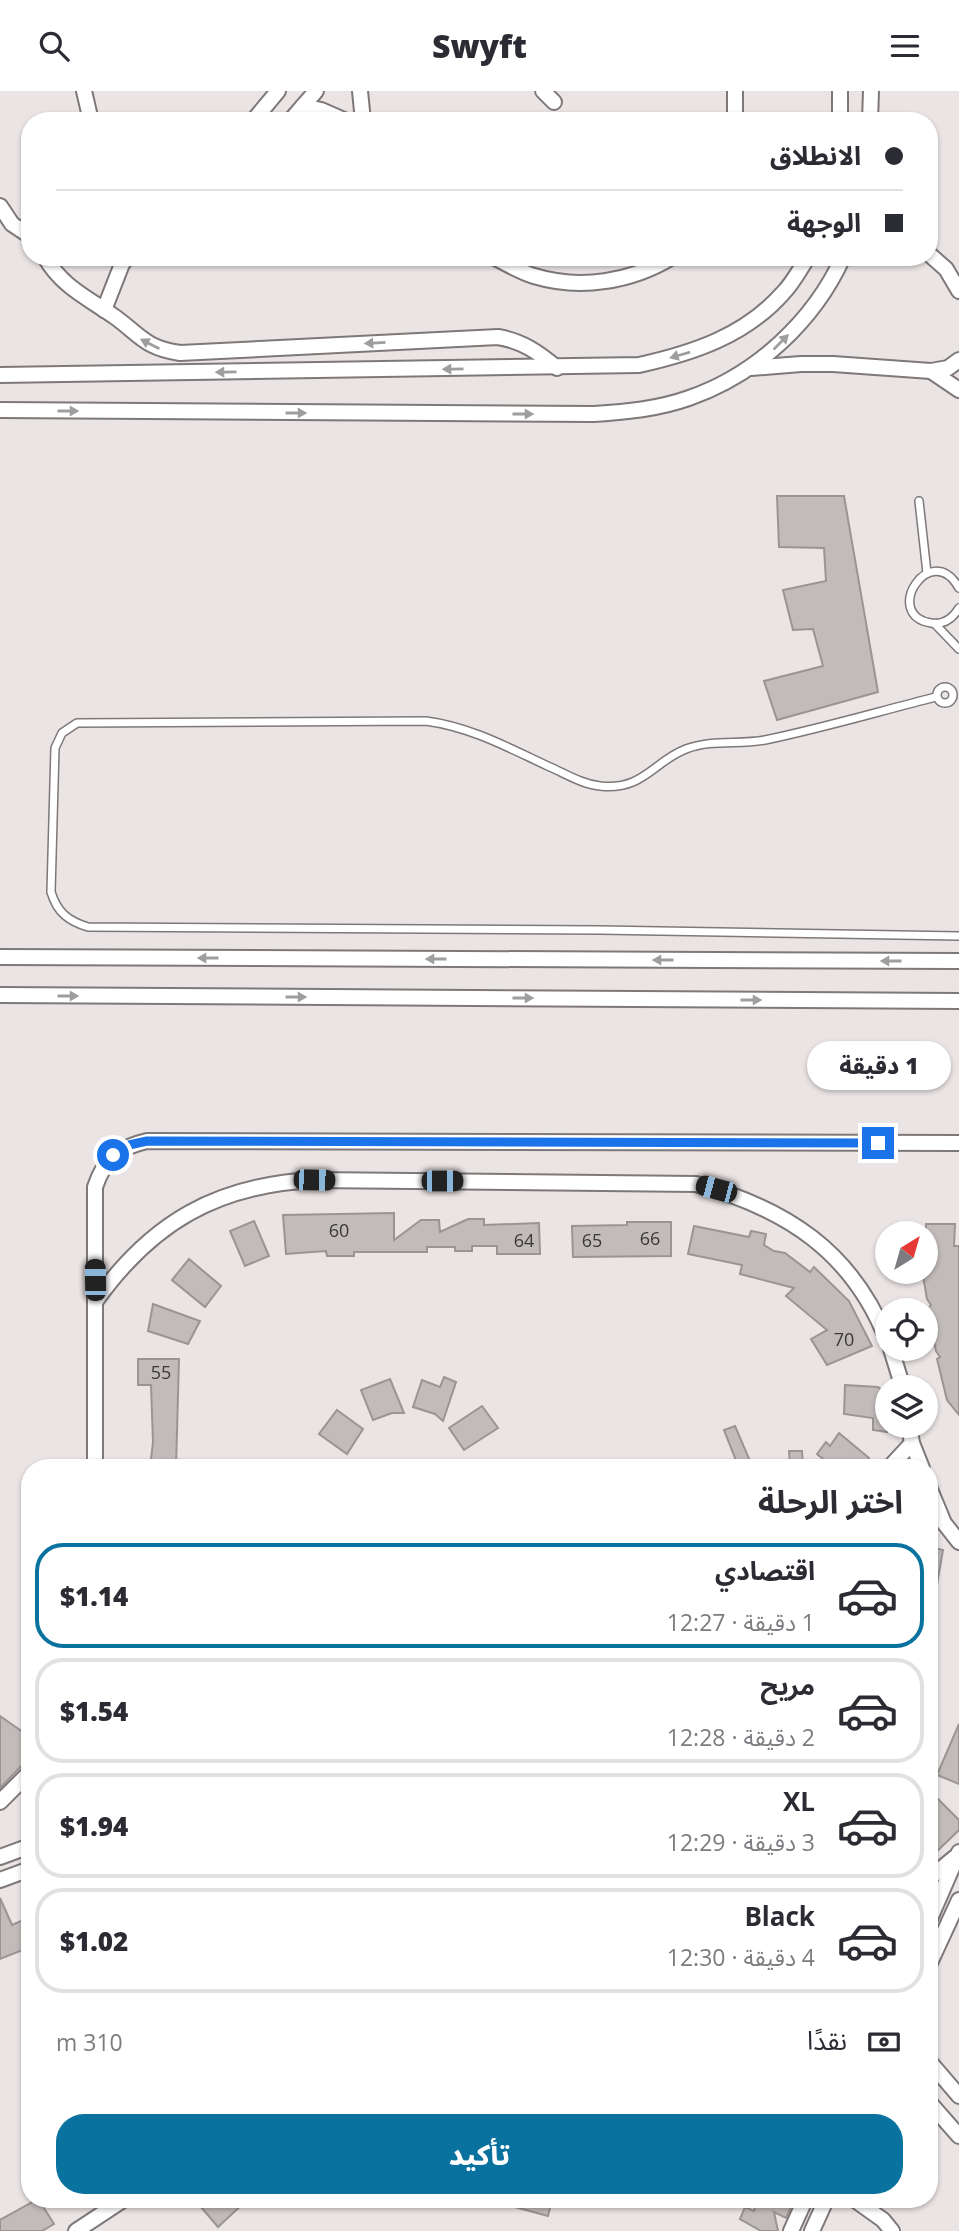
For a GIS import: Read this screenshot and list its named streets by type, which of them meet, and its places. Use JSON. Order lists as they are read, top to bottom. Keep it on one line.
{"house_numbers":["60","66","64","65","70","55"],"north":"top right","page":{"header":"Swyft","banner":["الانطلاق","الوجهة"],"bubble":"1 دقيقة","heading":"اختر الرحلة","list":[{"name":"اقتصادي","note":"1 دقيقة · 12:27","value":"$1.14"},{"name":"مريح","note":"2 دقيقة · 12:28","value":"$1.54"},{"name":"XL","note":"3 دقيقة · 12:29","value":"$1.94"},{"name":"Black","note":"4 دقيقة · 12:30","value":"$1.02"}],"pay":["نقدًا","310 m"],"buttons":"تأكيد"}}
